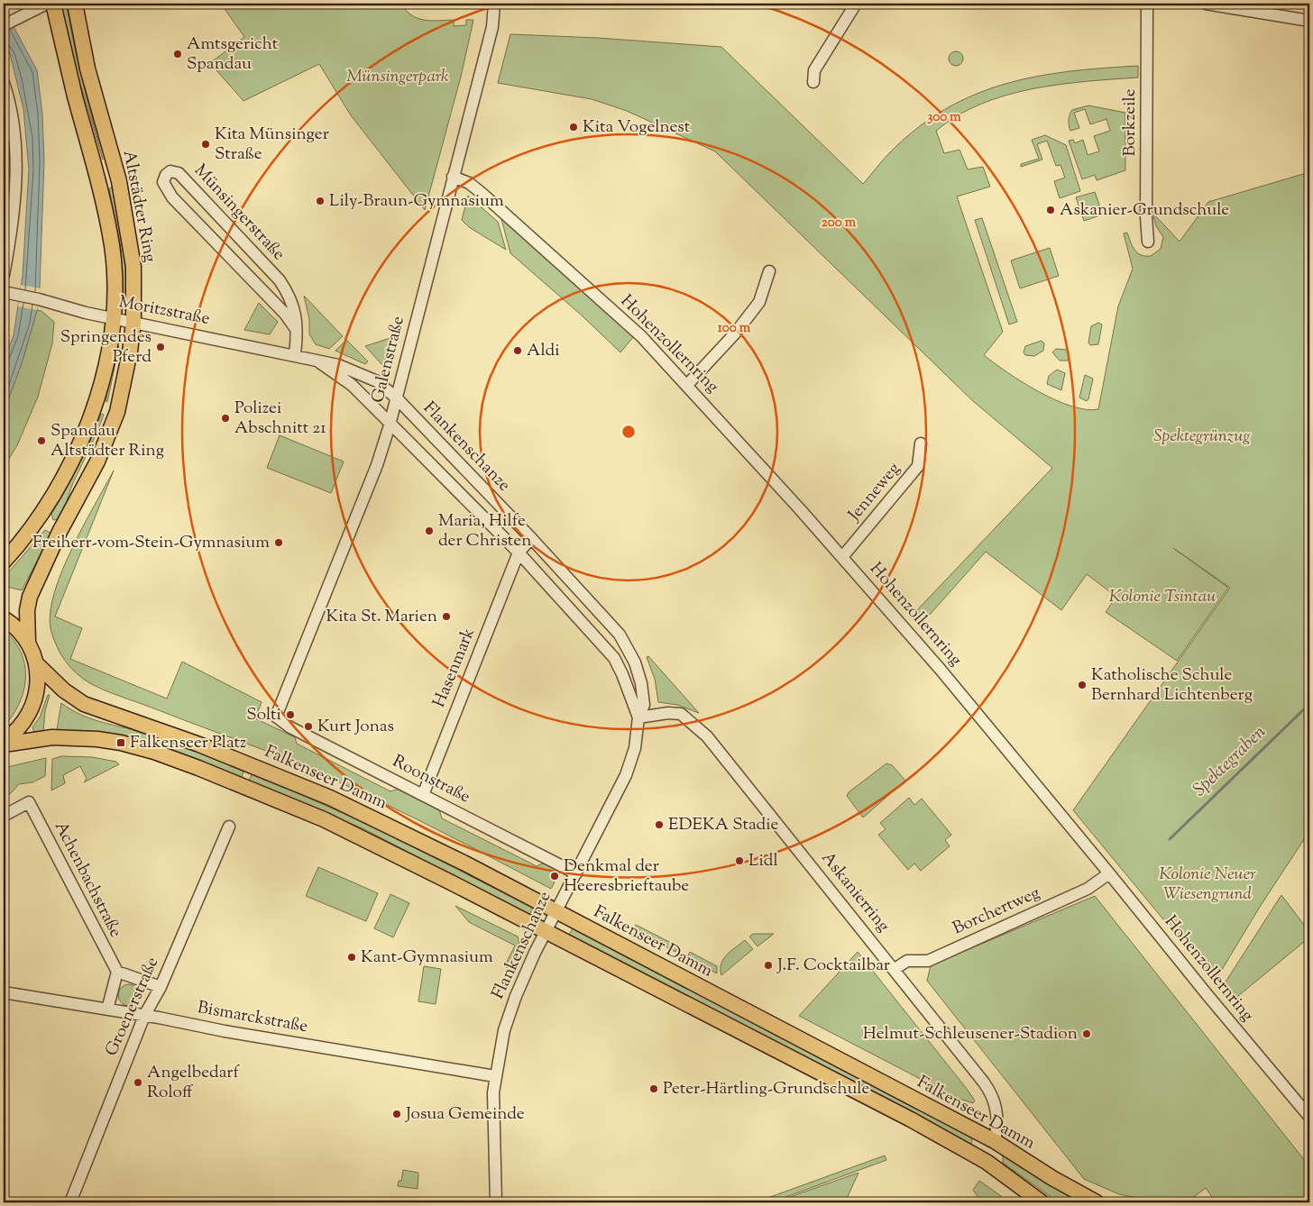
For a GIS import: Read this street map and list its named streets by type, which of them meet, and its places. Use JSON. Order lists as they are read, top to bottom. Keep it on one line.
{"streets":{"main road":["Altstädter Ring","Falkenseer Damm"],"street":["Borkzeile","Münsingerstraße","Moritzstraße","Hohenzollernring","Galenstraße","Flankenschanze","Jenneweg","Hasenmark","Roonstraße","Achenbachstraße","Askanierring","Borchertweg","Groenerstraße","Bismarckstraße"]},"crossings":[["Altstädter Ring","Moritzstraße"],["Münsingerstraße","Moritzstraße"],["Moritzstraße","Galenstraße"],["Moritzstraße","Flankenschanze"],["Hohenzollernring","Galenstraße"],["Hohenzollernring","Jenneweg"],["Hohenzollernring","Borchertweg"],["Galenstraße","Flankenschanze"],["Galenstraße","Roonstraße"],["Flankenschanze","Hasenmark"],["Flankenschanze","Falkenseer Damm"],["Flankenschanze","Roonstraße"],["Flankenschanze","Askanierring"],["Flankenschanze","Bismarckstraße"],["Hasenmark","Roonstraße"],["Falkenseer Damm","Askanierring"],["Askanierring","Borchertweg"],["Groenerstraße","Bismarckstraße"]],"water":["Spektegraben"],"parks":["Münsingerpark","Spektegrünzug","Kolonie Tsintau","Kolonie Neuer Wiesengrund"],"places":{"other":["Amtsgericht Spandau","Kita Vogelnest","Kita Münsinger Straße","Lily-Braun-Gymnasium","Askanier-Grundschule","Springendes Pferd","Aldi","Polizei Abschnitt 21","Spandau Altstädter Ring","Maria, Hilfe der Christen","Freiherr-vom-Stein-Gymnasium","Kita St. Marien","Katholische Schule Bernhard Lichtenberg","Solti","Kurt Jonas","EDEKA Stadie","Lidl","Denkmal der Heeresbrieftaube","Kant-Gymnasium","J.F. Cocktailbar","Helmut-Schleusener-Stadion","Angelbedarf Roloff","Peter-Härtling-Grundschule","Josua Gemeinde"],"transit":["Falkenseer Platz"]},"rings":["300 m","200 m","100 m"]}
